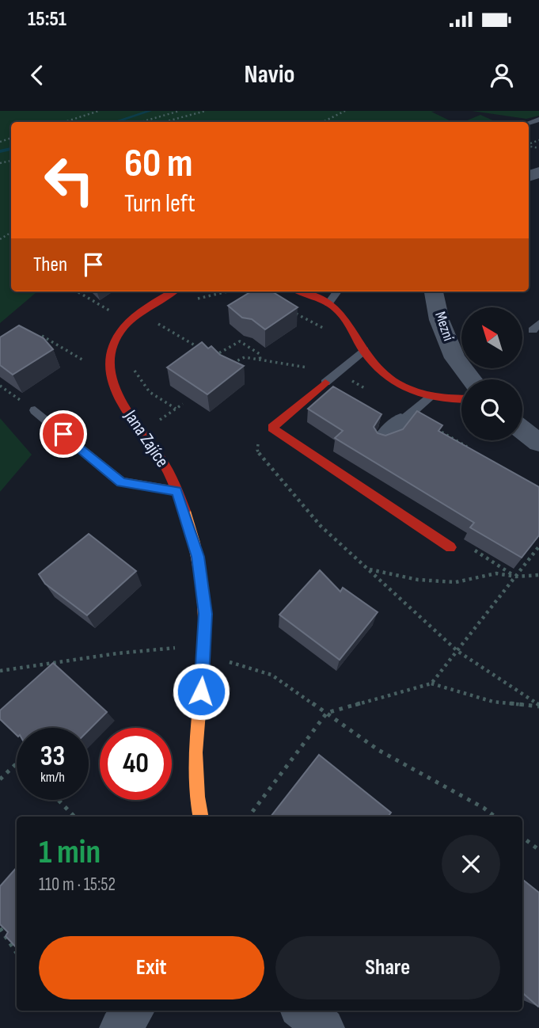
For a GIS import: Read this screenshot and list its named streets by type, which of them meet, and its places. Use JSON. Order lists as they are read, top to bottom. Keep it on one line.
{"streets":{"street":["Mezní","Jana Zajíce"]},"north":"top left","page":{"status":"15:51","header":"Navio","turn":["60 m","Turn left"],"then":"Then","speed":"33 km/h","limit":"40","heading":["1 min","110 m · 15:52"],"buttons":["Exit","Share"]}}
